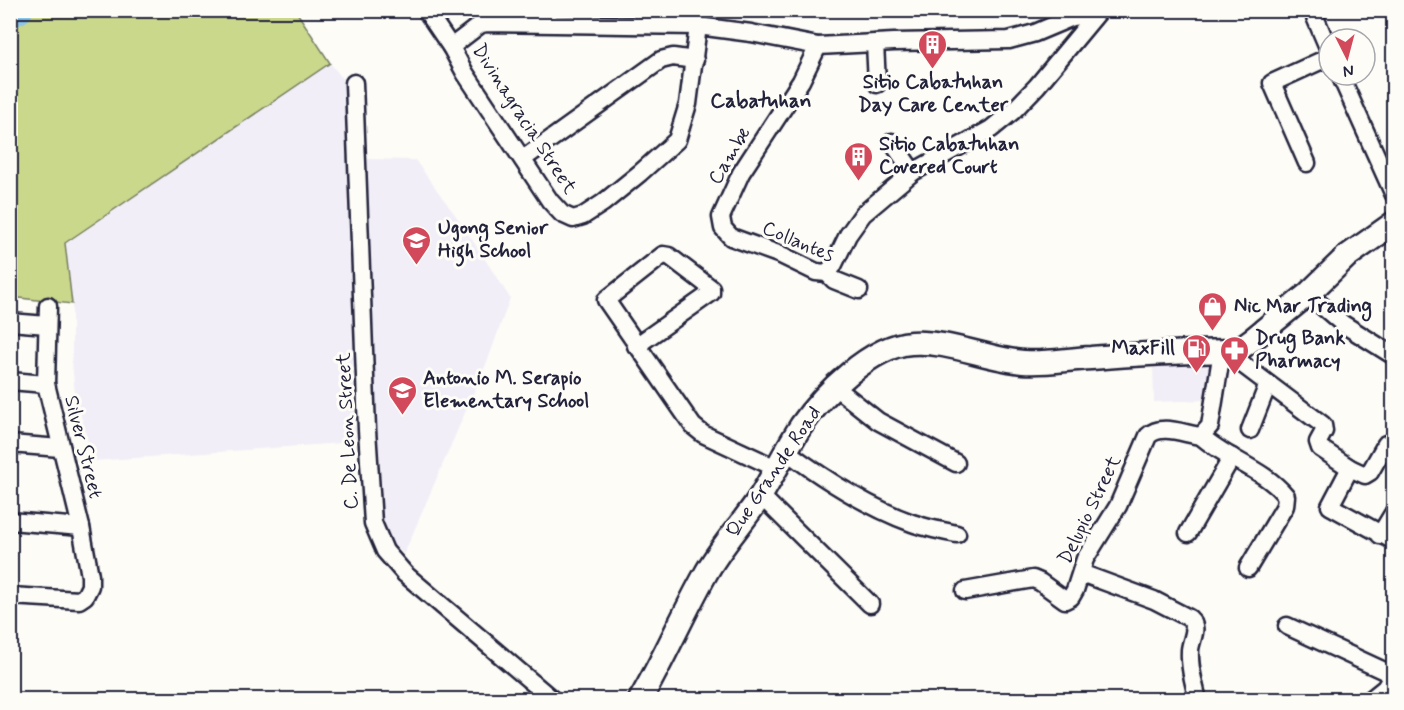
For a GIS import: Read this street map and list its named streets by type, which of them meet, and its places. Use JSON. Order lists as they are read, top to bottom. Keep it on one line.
{"streets":{"main road":["Que Grande Road"],"street":["Divinagracia Street","Cambe","Collantes","C. De Leon Street","Silver Street","Delupio Street"]},"crossings":[["Cambe","Collantes"]],"districts":["Cabatuhan"],"places":{"building":["Sitio Cabatuhan Day Care Center","Sitio Cabatuhan Covered Court"],"school or university":["Ugong Senior High School","Antonio M. Serapio Elementary School"],"shop":["Nic Mar Trading"],"fuel station":["MaxFill"],"pharmacy":["Drug Bank Pharmacy"]},"north":"bottom"}
